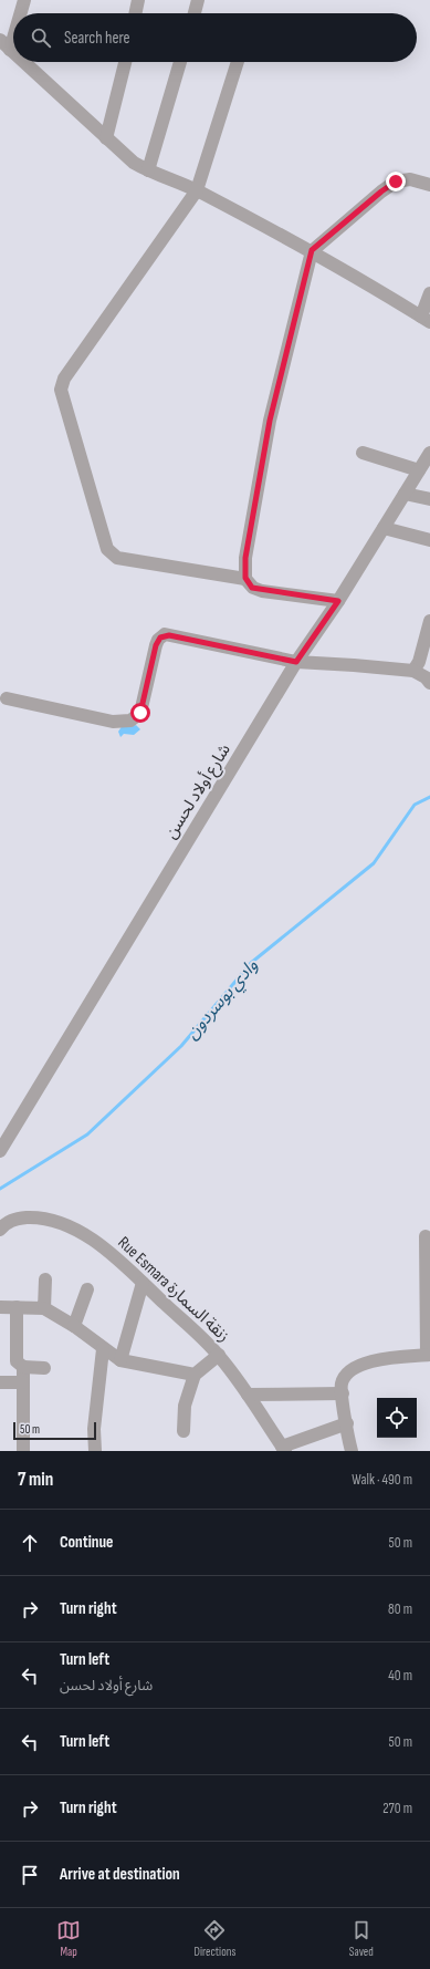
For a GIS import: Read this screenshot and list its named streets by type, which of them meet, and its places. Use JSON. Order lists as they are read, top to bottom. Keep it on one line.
{"streets":{"street":["شارع أولاد لحسن","Rue Esmara زنقة السمارة"]},"water":["وادي بوسردون"],"scale_bar":"50 m","page":{"search":"Search here","scale":"50 m","heading":["7 min","Walk · 490 m"],"list":[["Continue","50 m"],["Turn right","80 m"],["Turn left","شارع أولاد لحسن","40 m"],["Turn left","50 m"],["Turn right","270 m"],"Arrive at destination"],"nav":["Map","Directions","Saved"]}}
